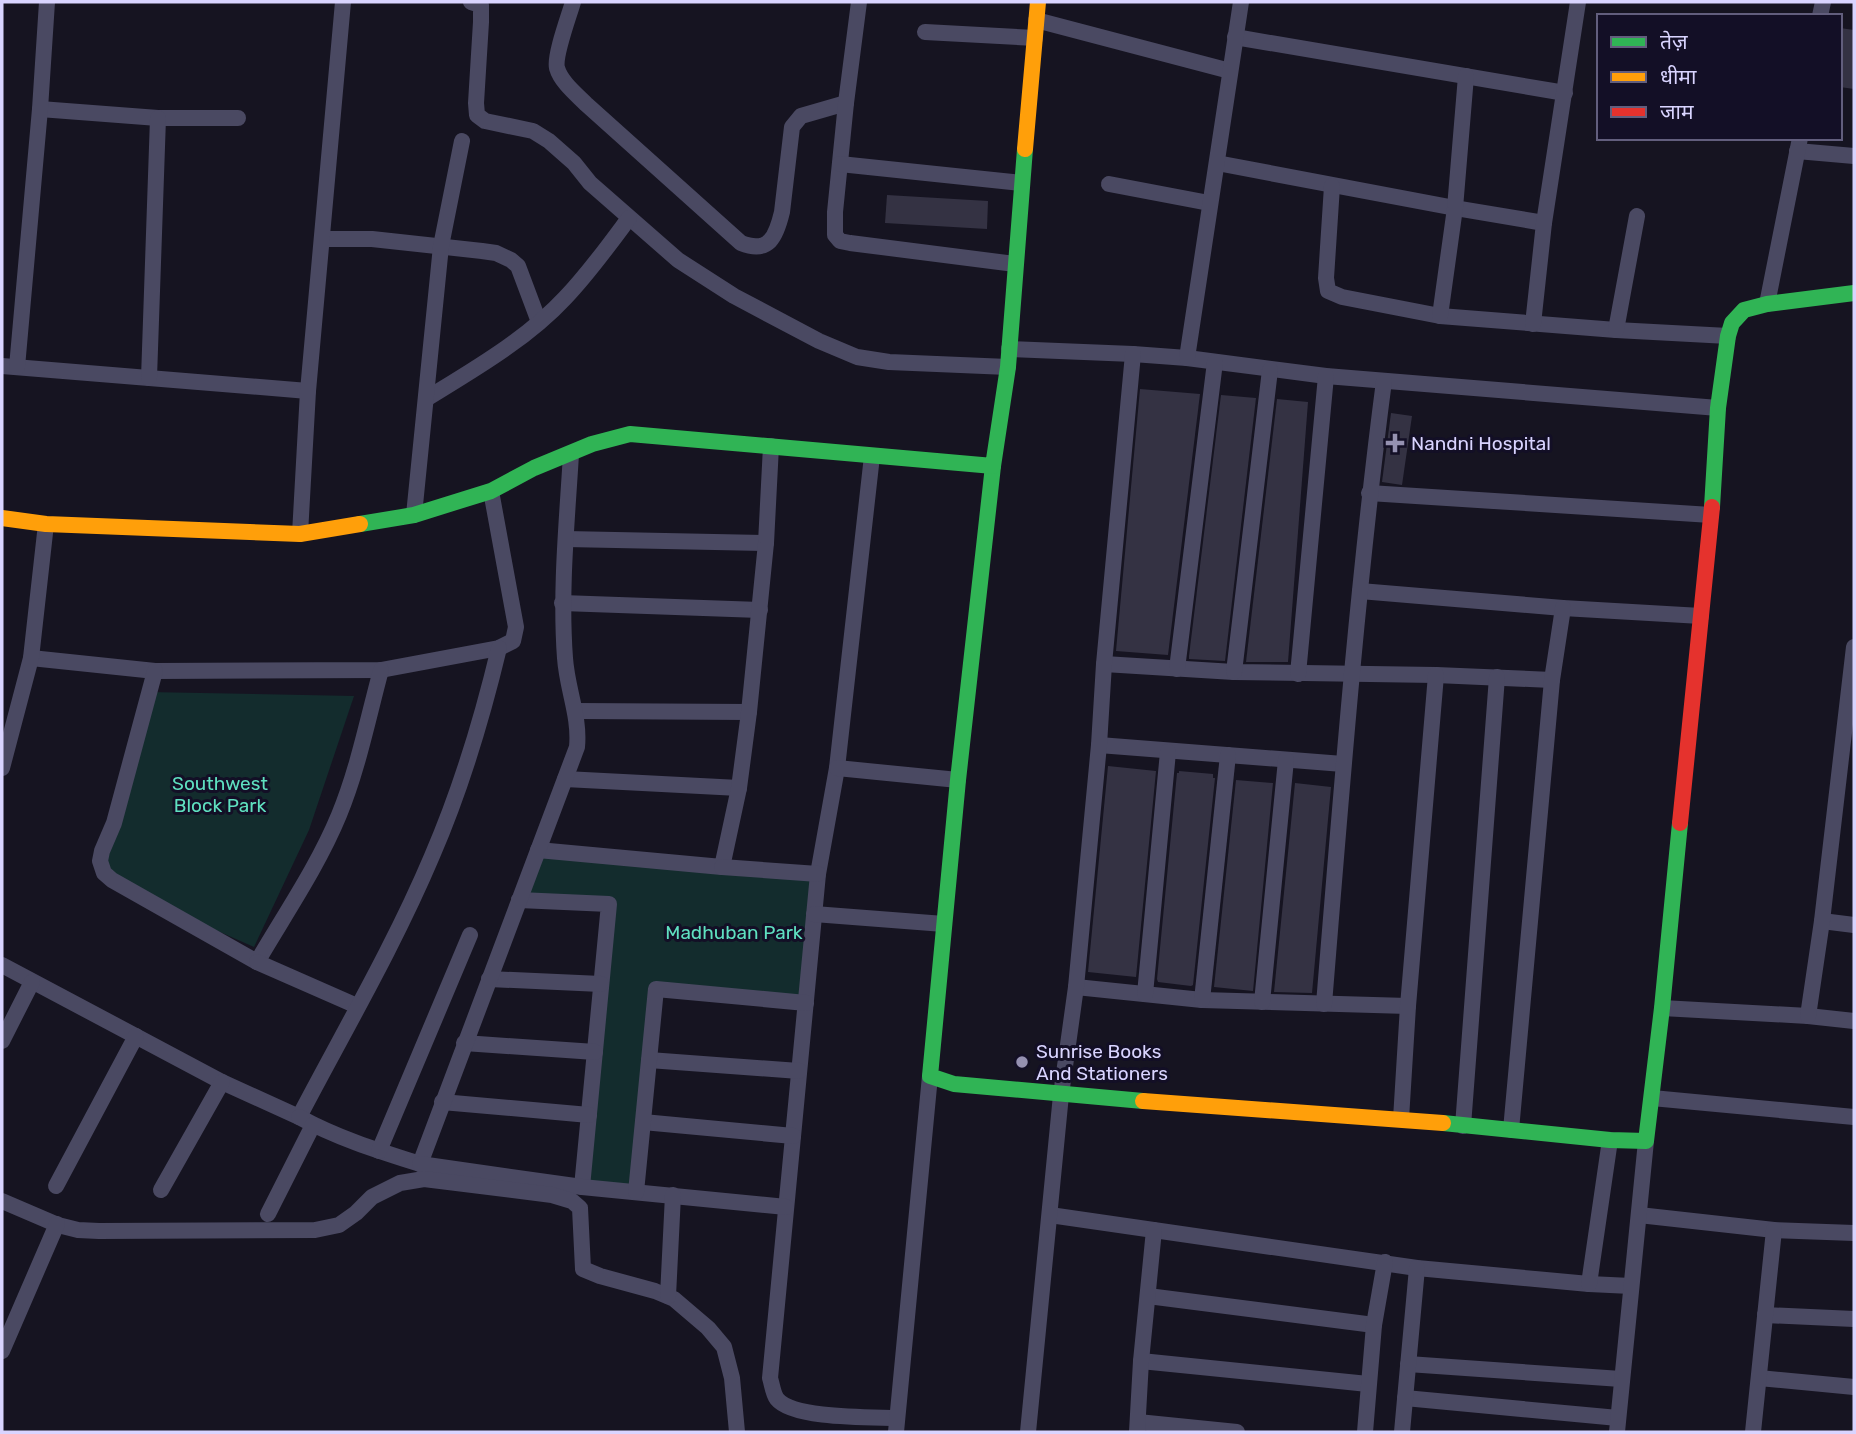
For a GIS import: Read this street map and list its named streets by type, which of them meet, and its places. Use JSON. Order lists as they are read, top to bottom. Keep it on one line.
{"parks":["Southwest Block Park","Madhuban Park"],"places":{"health":["Nandni Hospital"],"other":["Sunrise Books And Stationers"]},"legend":["तेज़","धीमा","जाम"]}
